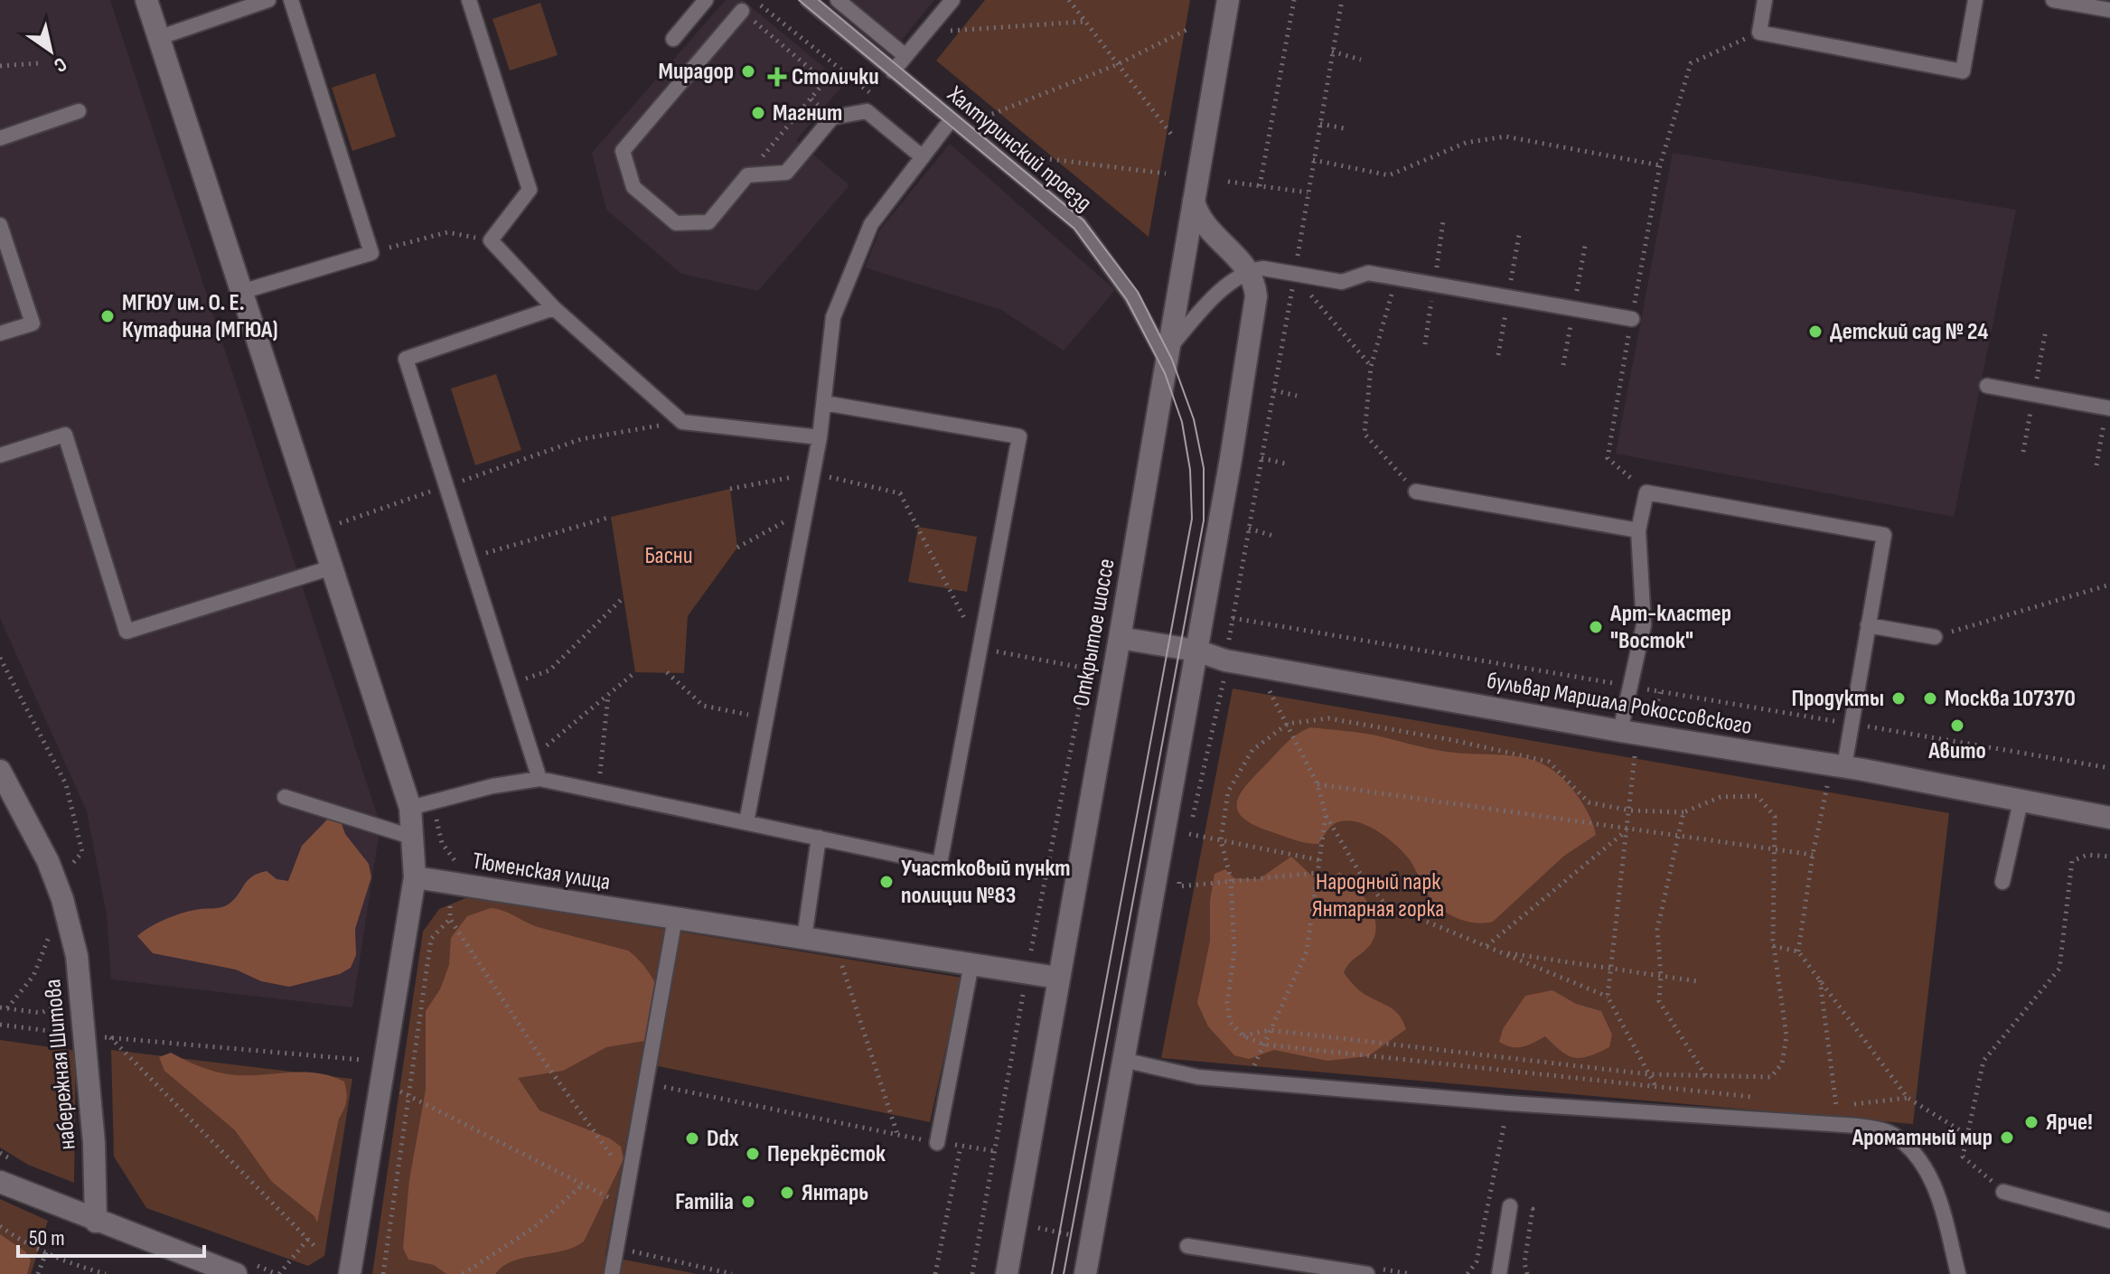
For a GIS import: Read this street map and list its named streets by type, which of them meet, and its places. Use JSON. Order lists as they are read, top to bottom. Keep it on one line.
{"streets":{"street":["Открытое шоссе","бульвар Маршала Рокоссовского","Тюменская улица","набережная Шитова"],"lane":["Халтуринский проезд"]},"crossings":[["Халтуринский проезд","Открытое шоссе"],["Открытое шоссе","бульвар Маршала Рокоссовского"],["Открытое шоссе","Тюменская улица"]],"parks":["Басни","Народный парк Янтарная горка"],"places":{"other":["Мирадор","Магнит","МГЮУ им. О. Е. Кутафина (МГЮА)","Детский сад № 24","Арт-кластер \"Восток\"","Продукты","Москва 107370","Авито","Участковый пункт полиции №83","Ярче!","Ароматный мир","Ddx","Перекрёсток","Янтарь","Familia"],"health":["Столички"]},"scale_bar":"50 m","north":"bottom right"}
